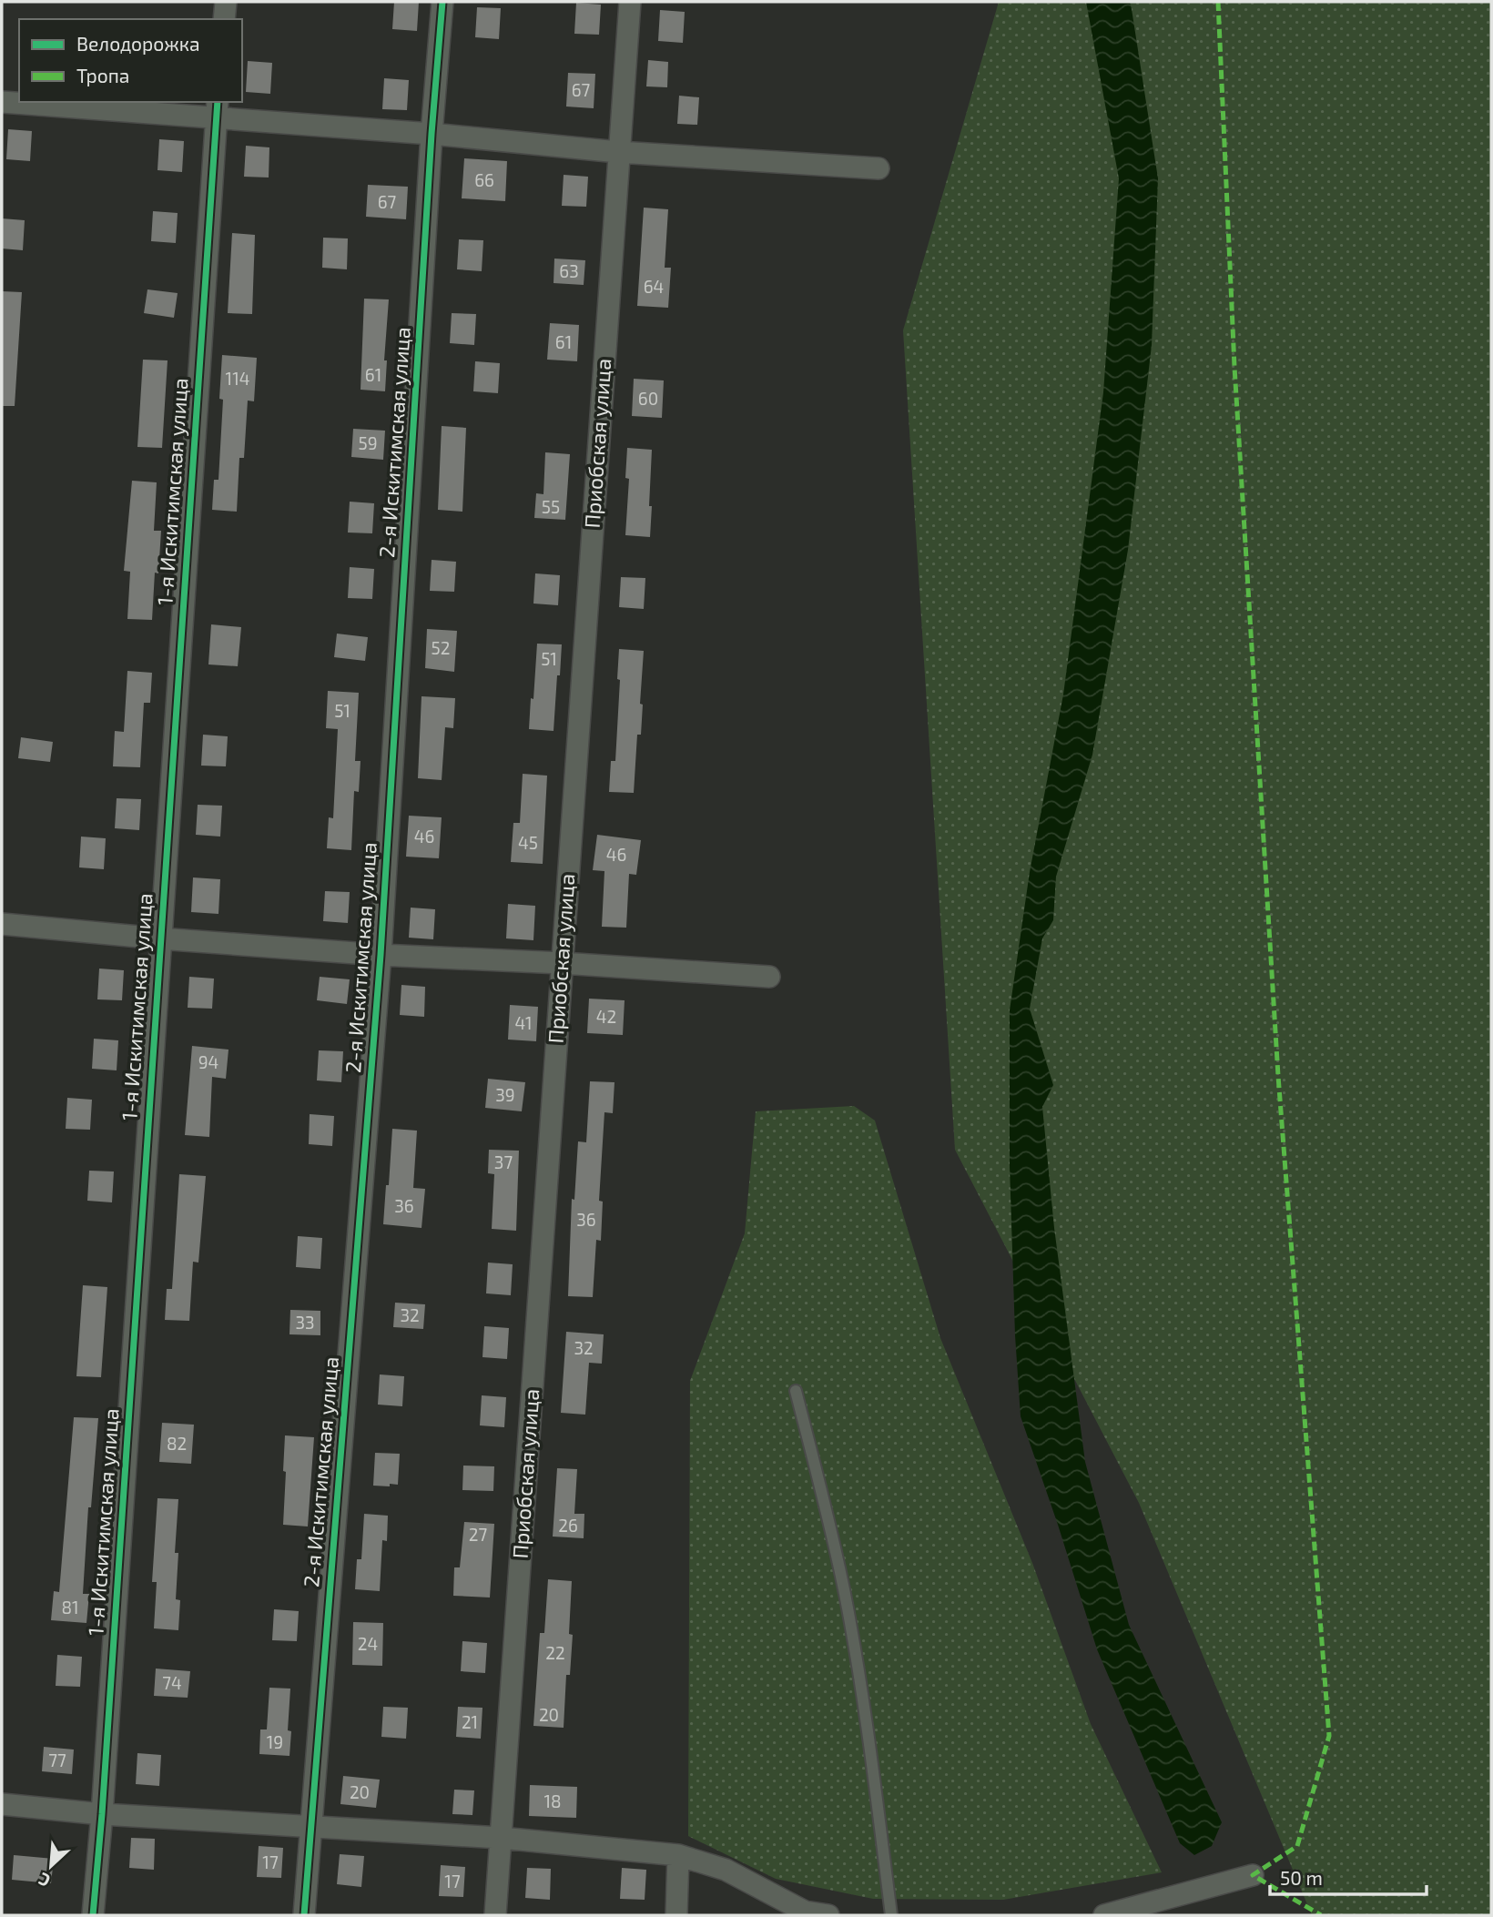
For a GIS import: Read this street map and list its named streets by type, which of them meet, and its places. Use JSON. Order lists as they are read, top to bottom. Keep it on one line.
{"streets":{"street":["2-я Искитимская улица","Приобская улица","1-я Искитимская улица"]},"house_numbers":["67","66","67","63","64","61","61","114","60","59","55","52","51","51","46","45","46","42","41","94","39","37","36","36","32","33","32","82","26","27","81","24","22","74","20","21","19","77","20","18","17","17"],"legend":["Велодорожка","Тропа"],"scale_bar":"50 m","north":"bottom left"}
